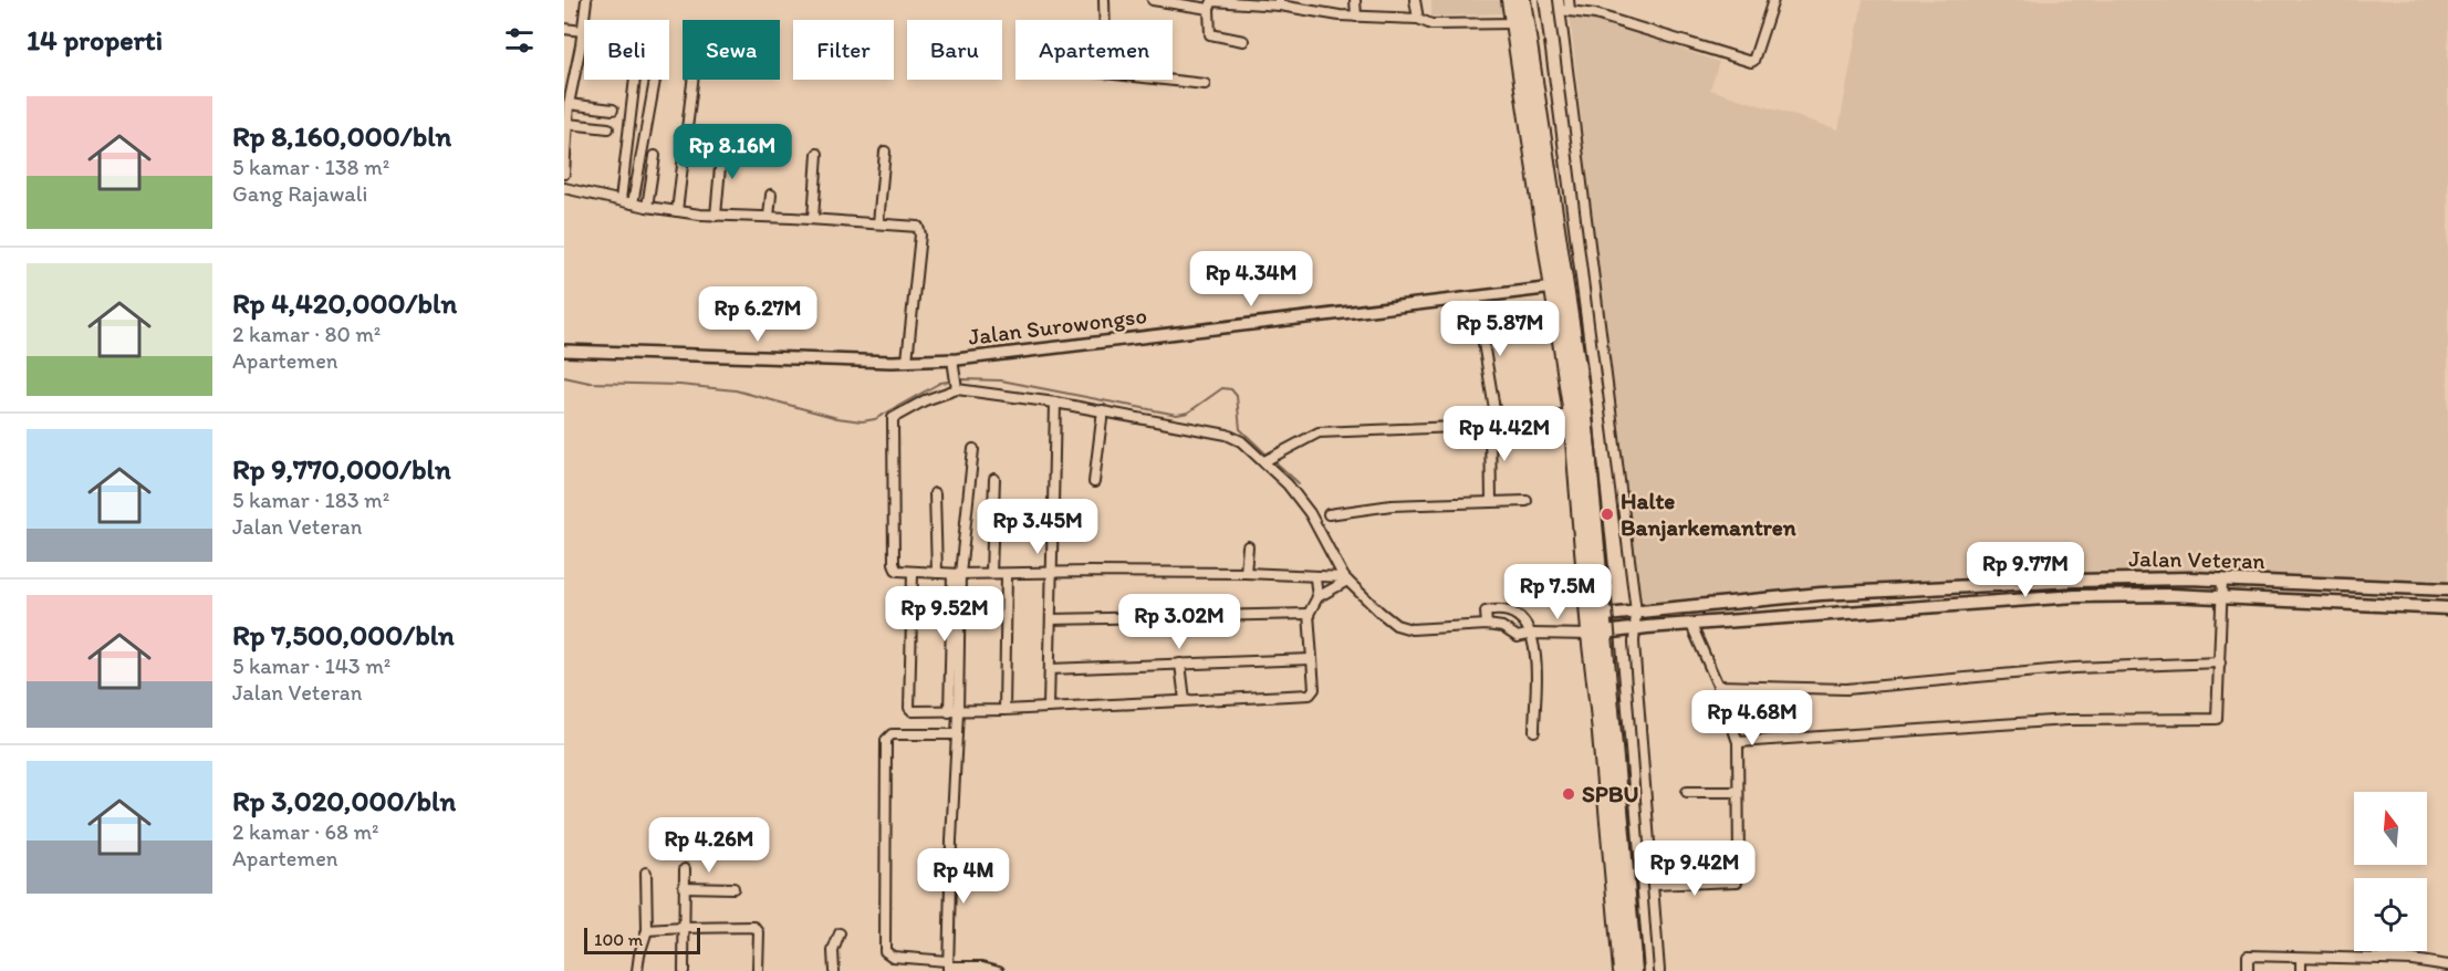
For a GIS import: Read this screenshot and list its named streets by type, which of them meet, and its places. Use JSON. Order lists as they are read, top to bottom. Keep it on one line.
{"streets":{"main road":["Jalan Veteran"],"street":["Jalan Surowongso"]},"places":["Halte Banjarkemantren","SPBU"],"scale_bar":"100 m","north":"top","page":{"heading":"14 properti","chip":["Beli","Sewa","Filter","Baru","Apartemen"],"list":[{"name":"Rp 8,160,000/bln","note":"5 kamar · 138 m² · Gang Rajawali"},{"name":"Rp 4,420,000/bln","note":"2 kamar · 80 m² · Apartemen"},{"name":"Rp 9,770,000/bln","note":"5 kamar · 183 m² · Jalan Veteran"},{"name":"Rp 7,500,000/bln","note":"5 kamar · 143 m² · Jalan Veteran"},{"name":"Rp 3,020,000/bln","note":"2 kamar · 68 m² · Apartemen"}],"price":["Rp 8.16M","Rp 4.34M","Rp 6.27M","Rp 5.87M","Rp 4.42M","Rp 3.45M","Rp 9.77M","Rp 7.5M","Rp 9.52M","Rp 3.02M","Rp 4.68M","Rp 4.26M","Rp 9.42M","Rp 4M"],"scale":"100 m"}}
